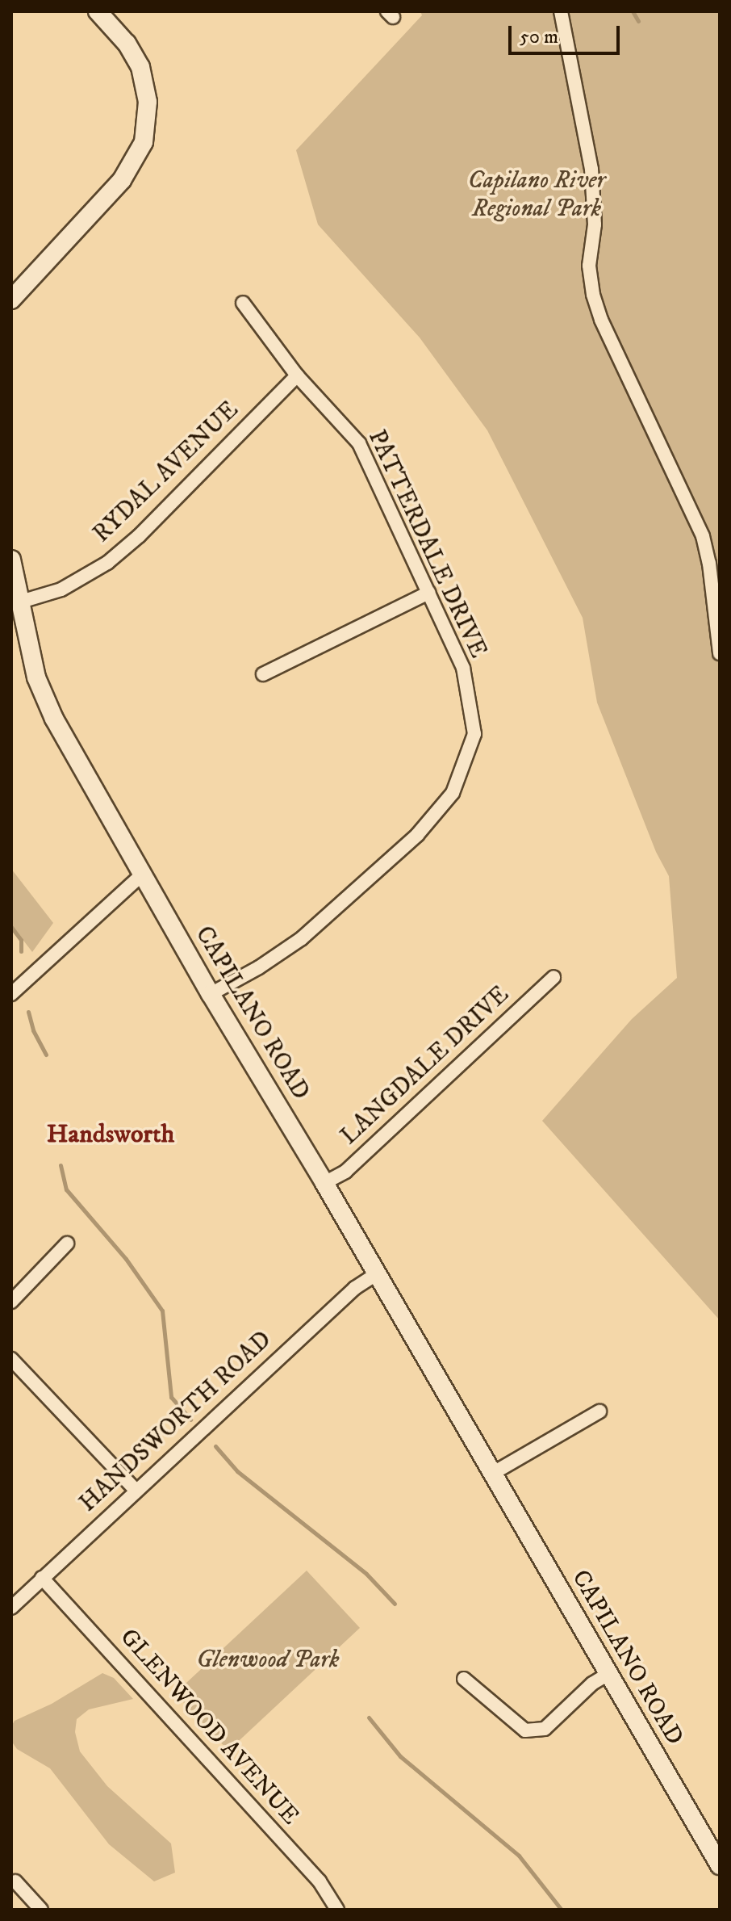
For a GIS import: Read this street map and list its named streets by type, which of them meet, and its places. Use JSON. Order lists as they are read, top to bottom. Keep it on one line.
{"streets":{"main road":["CAPILANO ROAD"],"street":["RYDAL AVENUE","PATTERDALE DRIVE","LANGDALE DRIVE","HANDSWORTH ROAD","GLENWOOD AVENUE"]},"crossings":[["RYDAL AVENUE","PATTERDALE DRIVE"],["RYDAL AVENUE","CAPILANO ROAD"],["PATTERDALE DRIVE","CAPILANO ROAD"],["CAPILANO ROAD","LANGDALE DRIVE"],["CAPILANO ROAD","HANDSWORTH ROAD"],["HANDSWORTH ROAD","GLENWOOD AVENUE"]],"districts":["Handsworth"],"parks":["Capilano River Regional Park","Glenwood Park"],"scale_bar":"50 m"}
